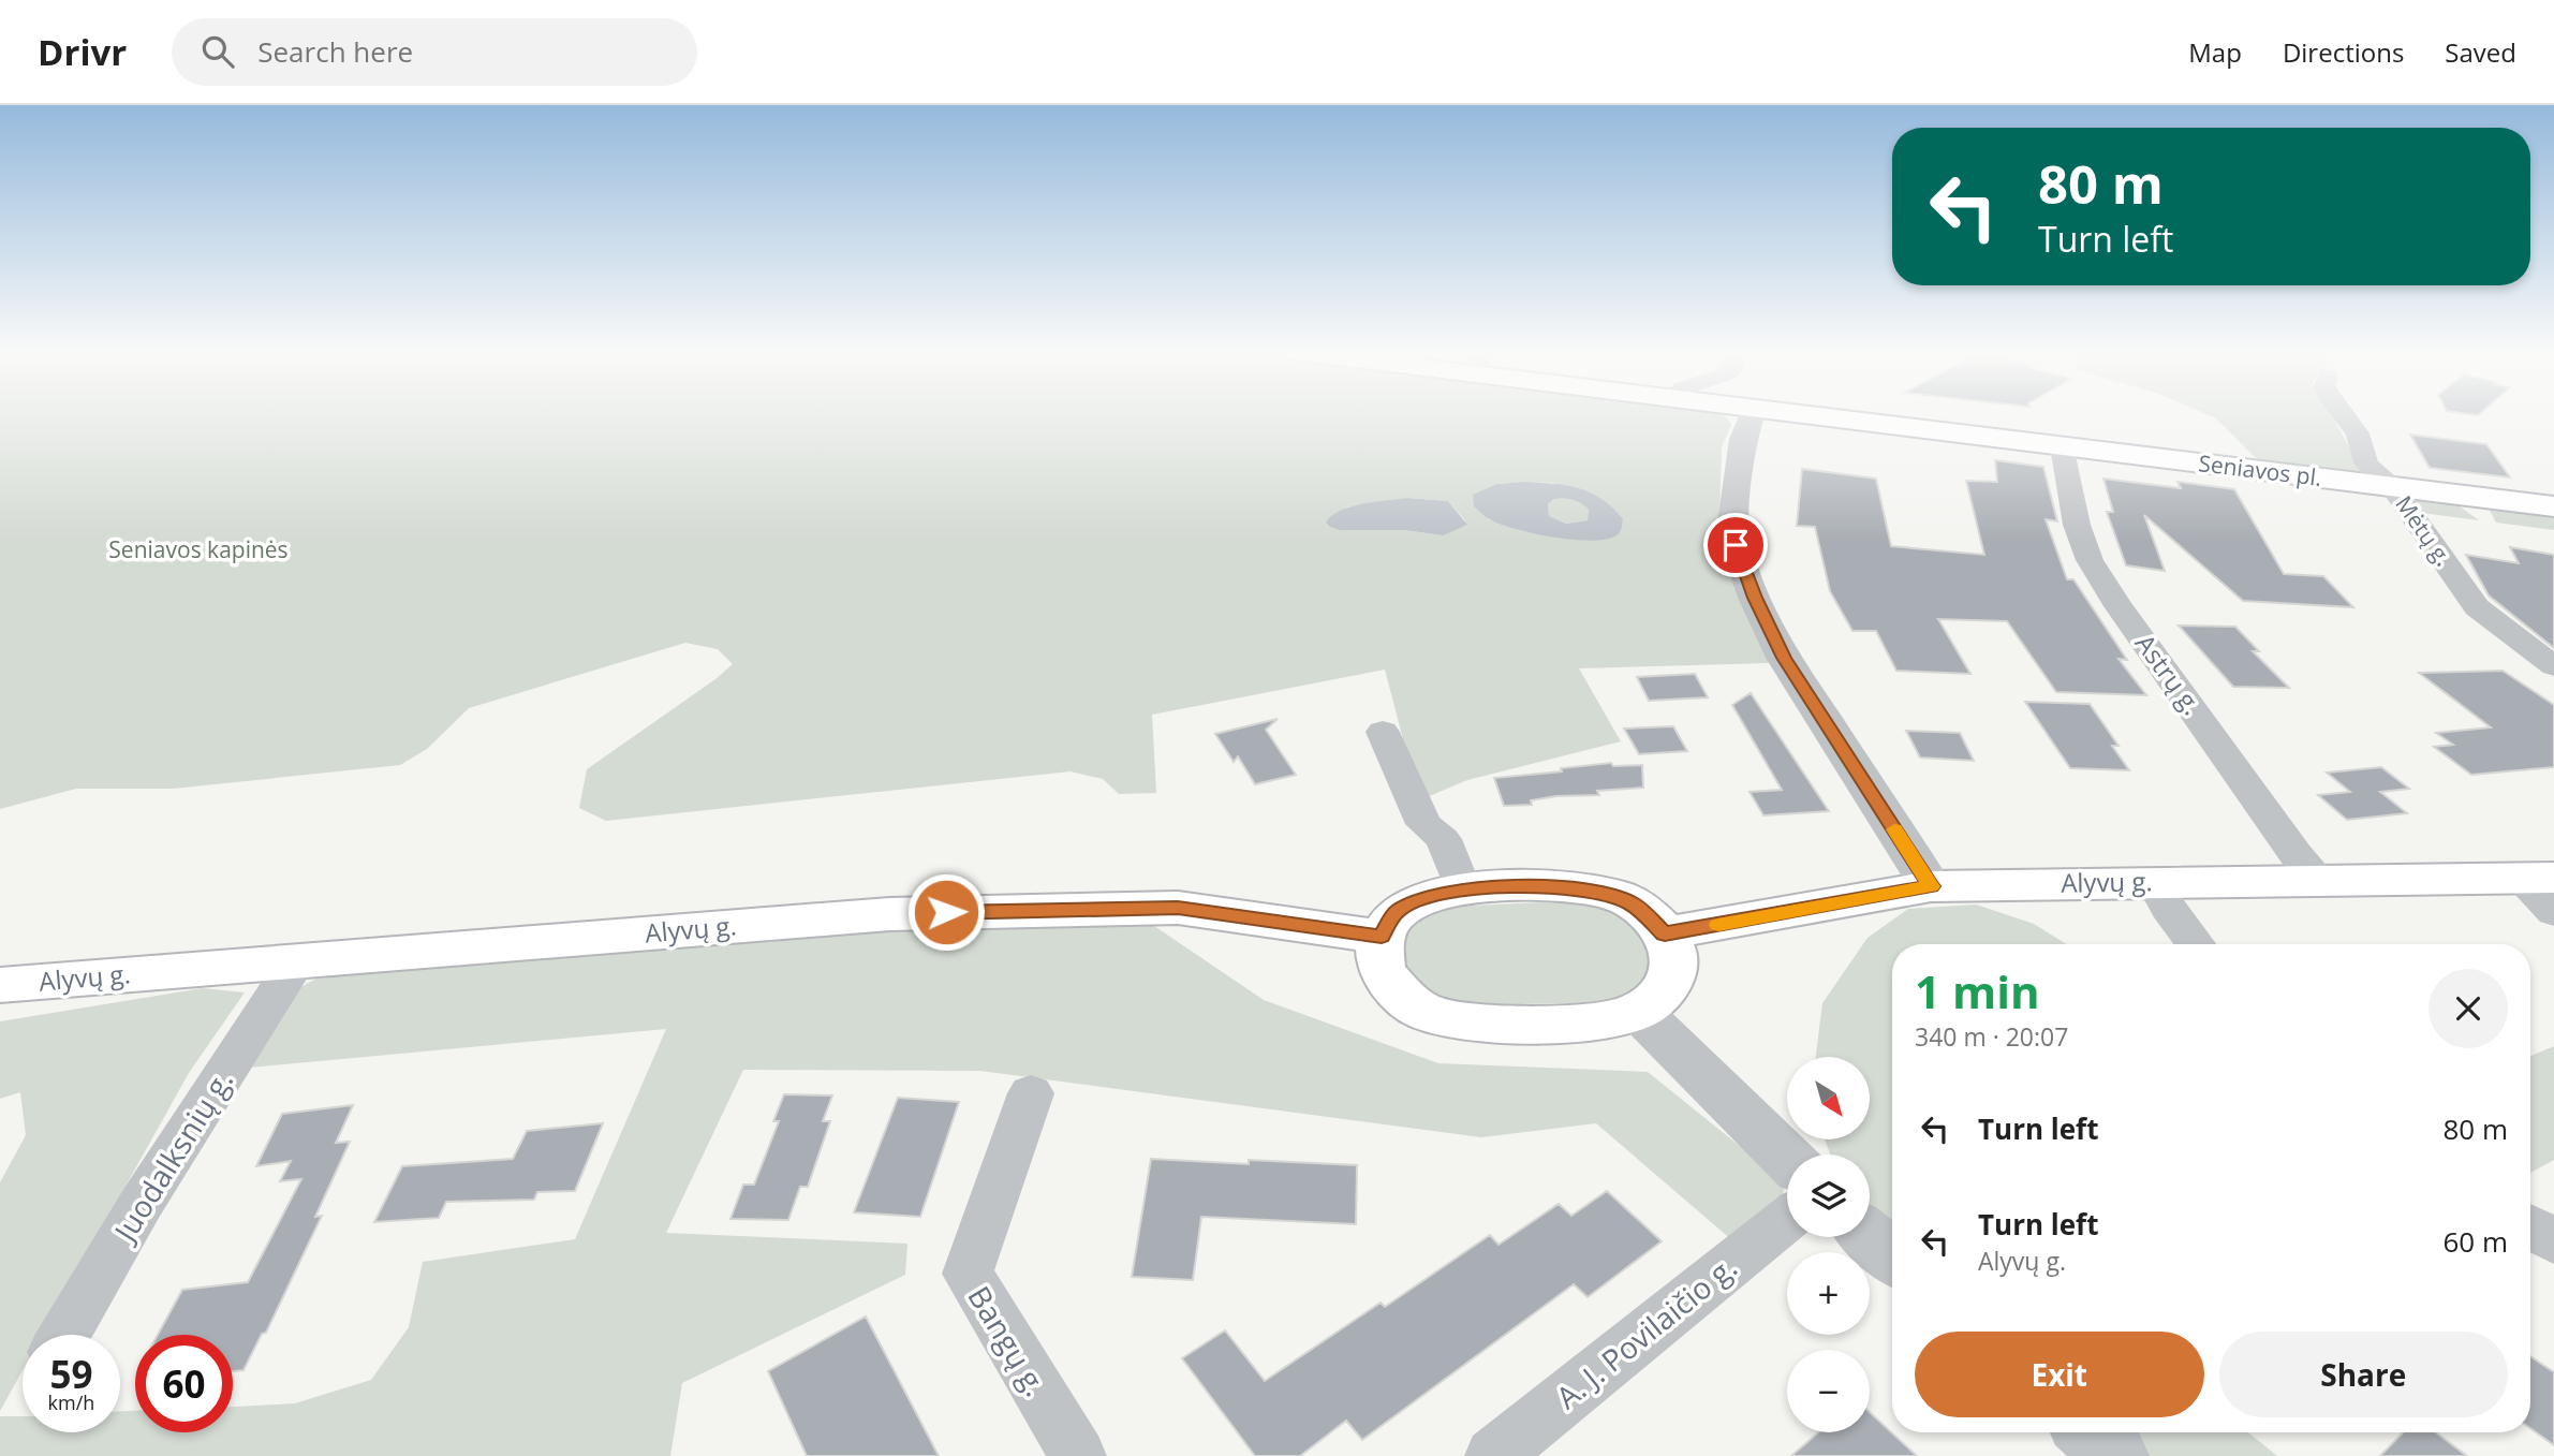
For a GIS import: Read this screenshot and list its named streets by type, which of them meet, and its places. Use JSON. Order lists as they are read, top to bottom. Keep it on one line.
{"streets":{"main road":["Seniavos pl.","Alyvų g."],"street":["Mėtų g.","Astrų g.","Juodalksnių g.","A. J. Povilaičio g.","Bangų g."]},"crossings":[["Seniavos pl.","Mėtų g."],["Seniavos pl.","Astrų g."],["Astrų g.","Alyvų g."],["Alyvų g.","Juodalksnių g."]],"parks":["Seniavos kapinės"],"north":"bottom right","page":{"header":"Drivr","search":"Search here","nav":["Map","Directions","Saved"],"turn":["80 m","Turn left"],"heading":["1 min","340 m · 20:07"],"map_buttons":["+","−"],"list":[{"name":"Turn left","value":"80 m"},{"name":"Turn left","note":"Alyvų g.","value":"60 m"}],"buttons":["Exit","Share"],"speed":"59 km/h","limit":"60"}}
